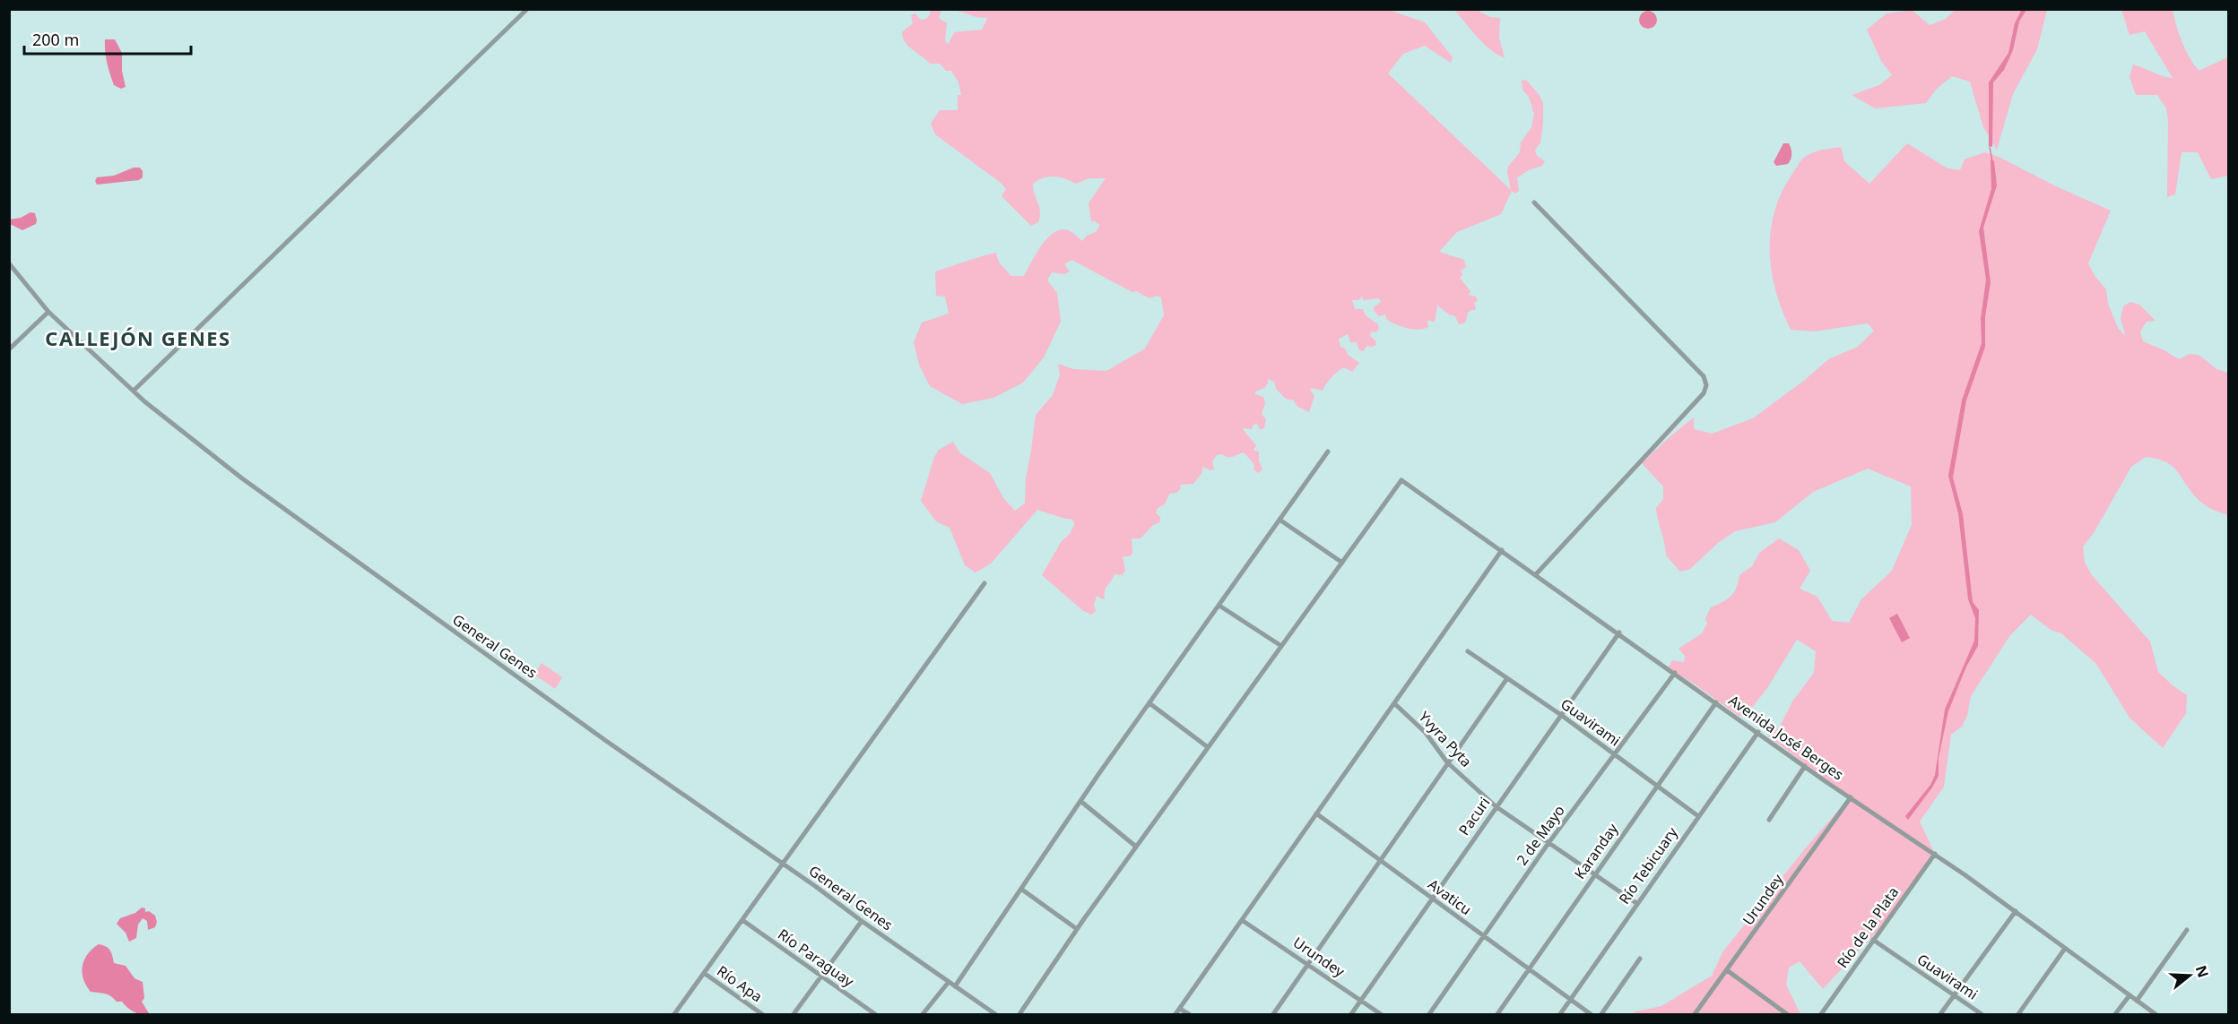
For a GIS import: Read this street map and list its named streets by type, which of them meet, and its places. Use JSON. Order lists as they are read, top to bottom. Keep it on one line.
{"streets":{"street":["General Genes","Guavirami","Avenida José Berges","Yvyra Pyta","Pacuri","2 de Mayo","Karanday","Río Tebicuary","Avaticu","Urundey","Río de la Plata","Río Paraguay","Río Apa"]},"crossings":[["Guavirami","Pacuri"],["Guavirami","2 de Mayo"],["Guavirami","Karanday"],["Guavirami","Río Tebicuary"],["Guavirami","Río de la Plata"],["Avenida José Berges","Pacuri"],["Avenida José Berges","2 de Mayo"],["Avenida José Berges","Karanday"],["Avenida José Berges","Río Tebicuary"],["Avenida José Berges","Urundey"],["Avenida José Berges","Río de la Plata"],["Yvyra Pyta","Pacuri"],["Yvyra Pyta","2 de Mayo"],["Yvyra Pyta","Karanday"],["Yvyra Pyta","Río Tebicuary"],["Pacuri","Avaticu"],["Pacuri","Urundey"],["2 de Mayo","Avaticu"],["Karanday","Avaticu"],["Río Tebicuary","Avaticu"]],"districts":["CALLEJÓN GENES"],"scale_bar":"200 m","north":"right"}
